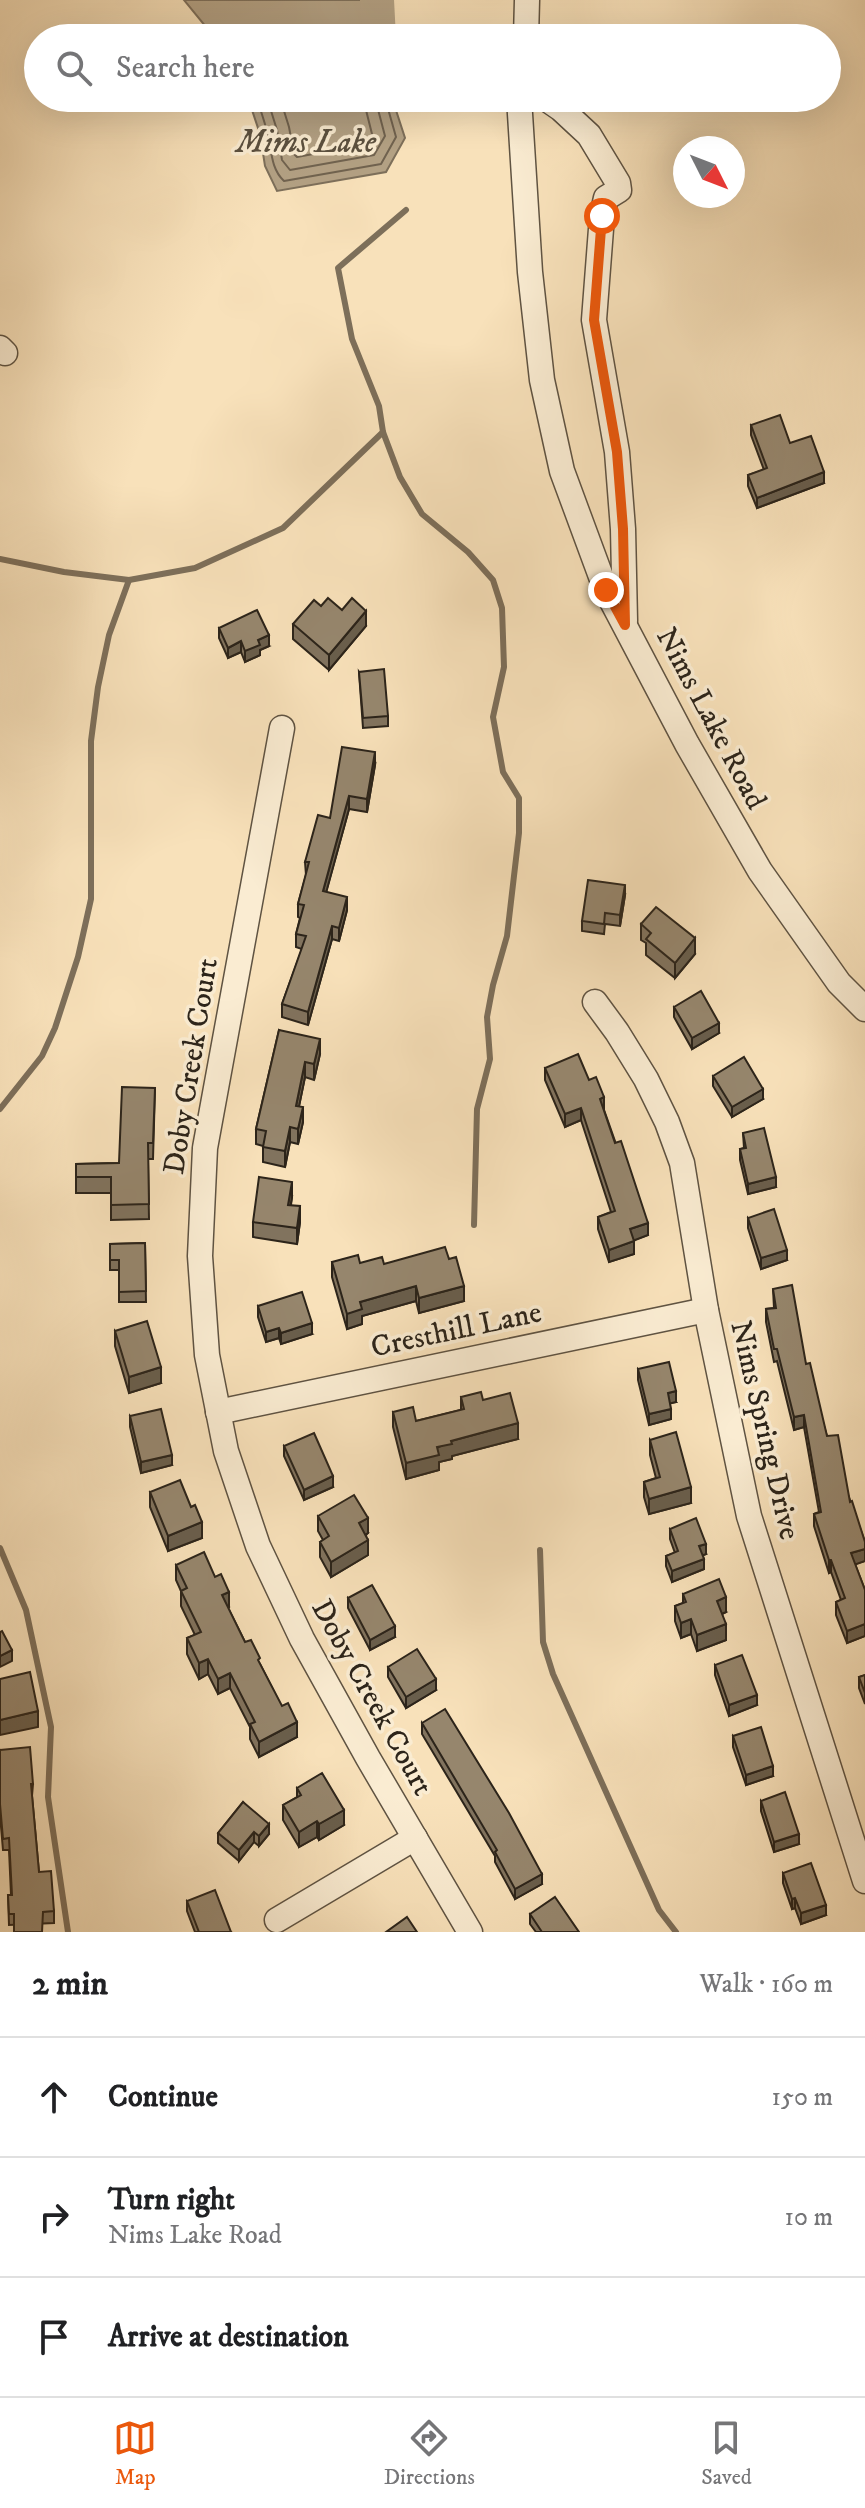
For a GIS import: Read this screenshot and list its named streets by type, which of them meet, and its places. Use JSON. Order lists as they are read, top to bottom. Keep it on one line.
{"streets":{"street":["Nims Lake Road","Doby Creek Court","Cresthill Lane","Nims Spring Drive"]},"crossings":[["Doby Creek Court","Cresthill Lane"],["Cresthill Lane","Nims Spring Drive"]],"water":["Mims Lake"],"north":"bottom right","page":{"search":"Search here","heading":["2 min","Walk · 160 m"],"list":[["Continue","150 m"],["Turn right","Nims Lake Road","10 m"],"Arrive at destination"],"nav":["Map","Directions","Saved"]}}
